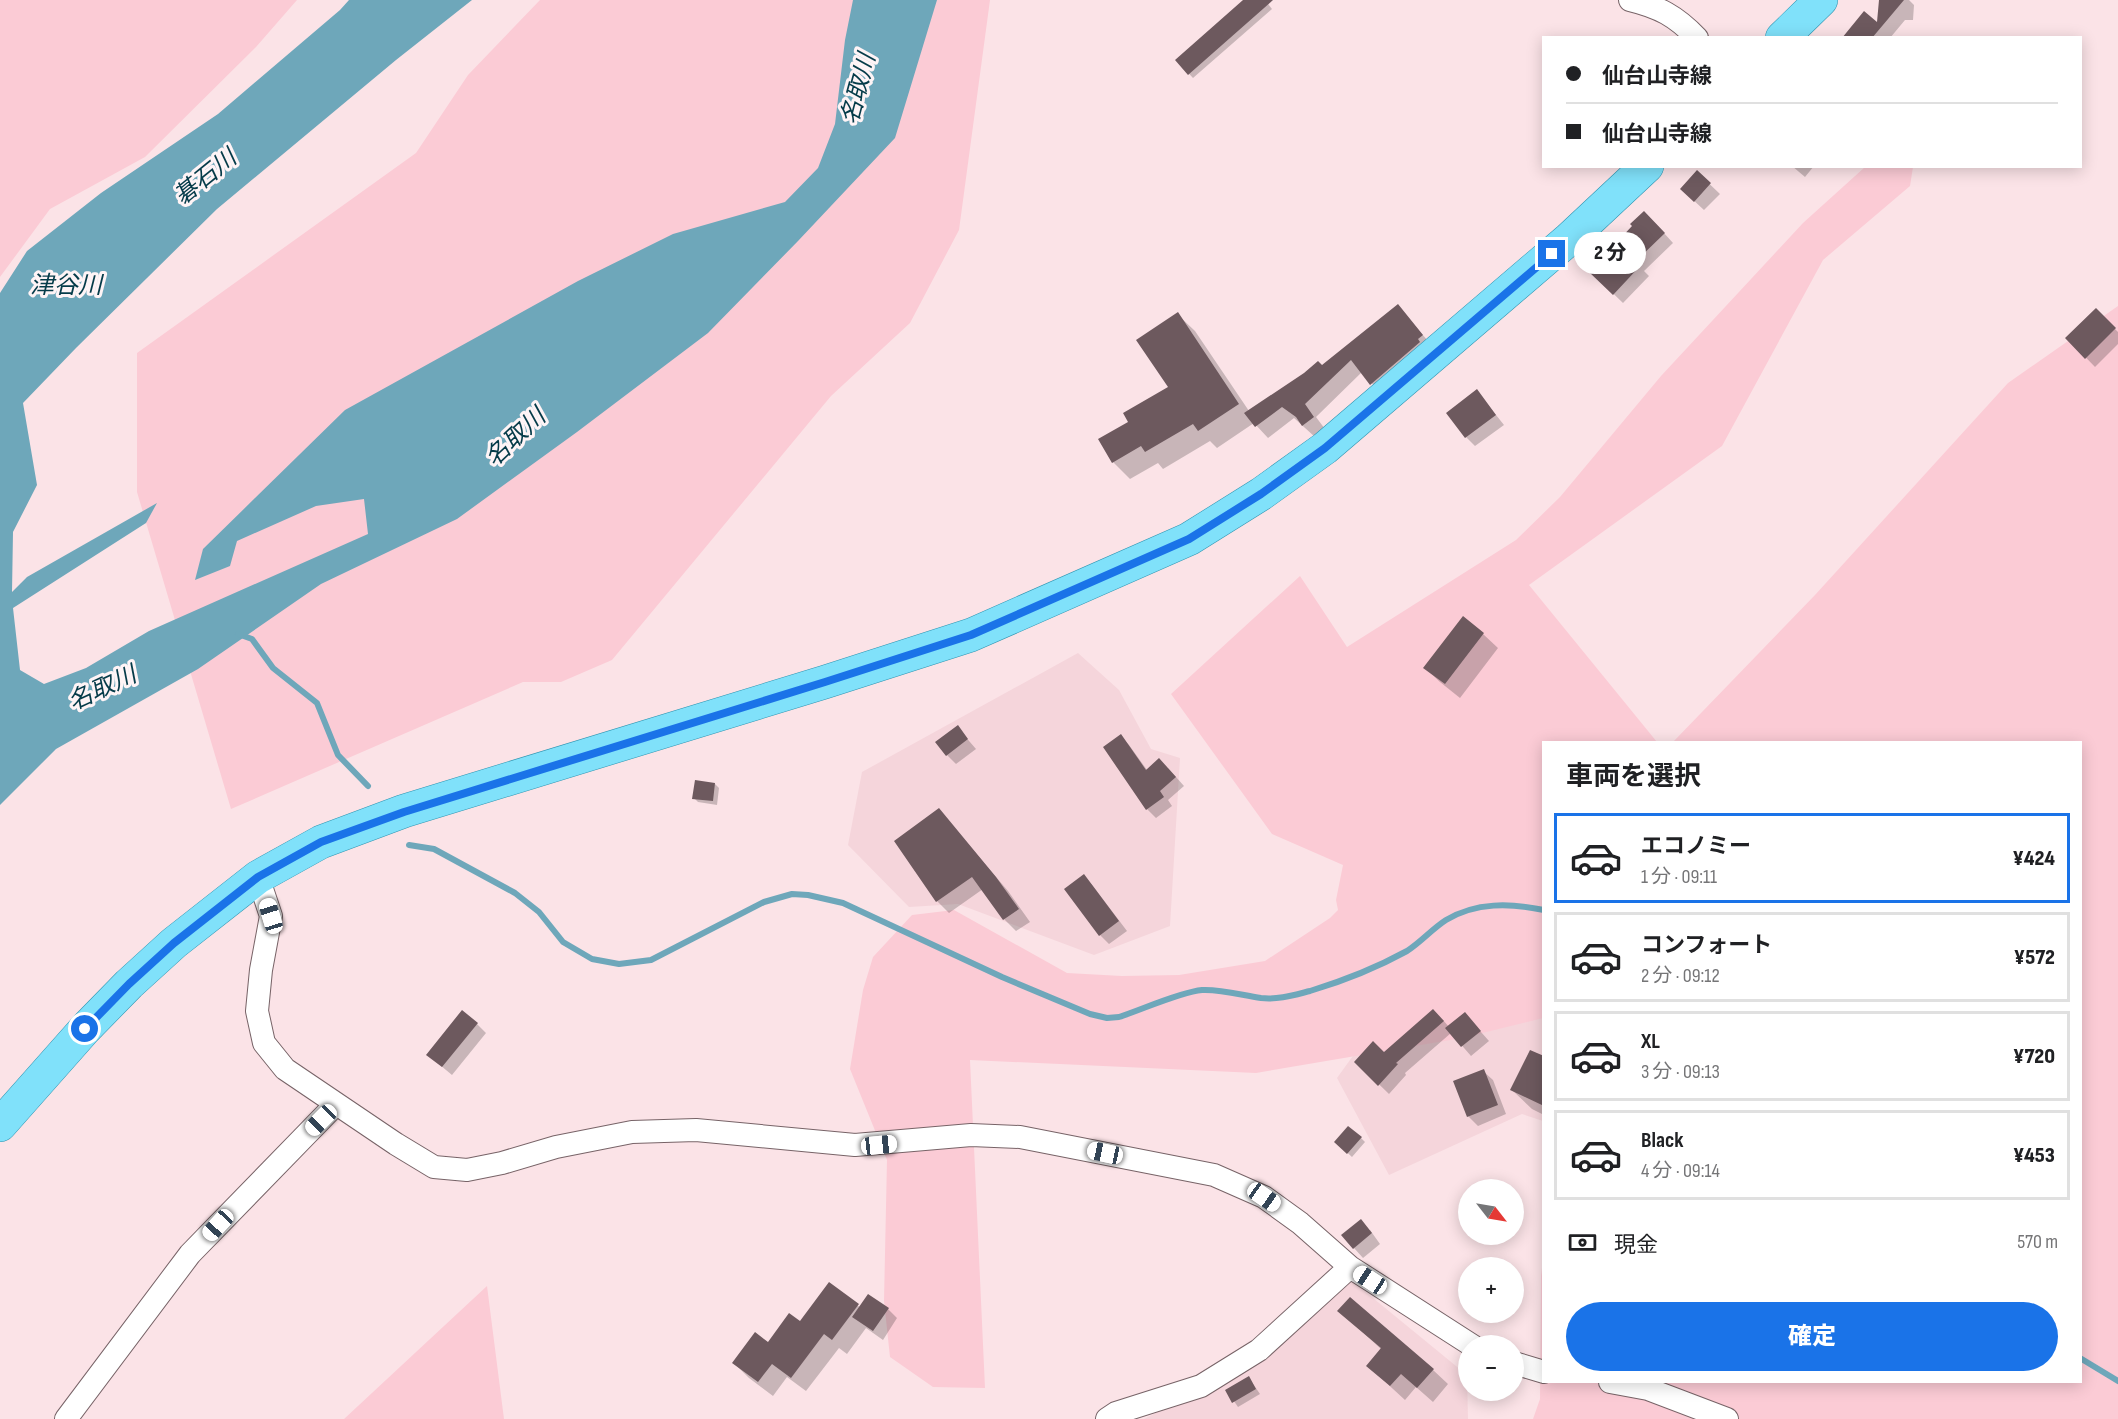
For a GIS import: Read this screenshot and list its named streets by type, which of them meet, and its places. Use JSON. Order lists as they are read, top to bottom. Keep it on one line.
{"water":["名取川","碁石川","津谷川"],"north":"bottom right","page":{"banner":["仙台山寺線","仙台山寺線"],"bubble":"2 分","heading":"車両を選択","list":[{"name":"エコノミー","note":"1 分 · 09:11","value":"¥424"},{"name":"コンフォート","note":"2 分 · 09:12","value":"¥572"},{"name":"XL","note":"3 分 · 09:13","value":"¥720"},{"name":"Black","note":"4 分 · 09:14","value":"¥453"}],"map_buttons":["+","−"],"pay":["現金","570 m"],"buttons":"確定"}}
